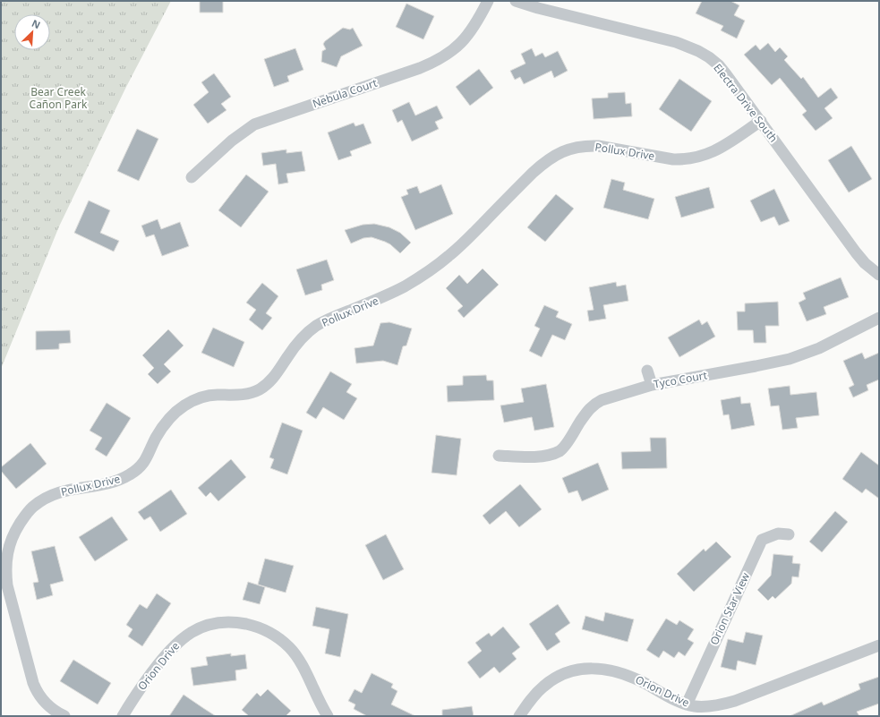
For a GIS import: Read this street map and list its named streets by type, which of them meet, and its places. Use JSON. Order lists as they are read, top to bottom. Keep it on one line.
{"streets":{"street":["Nebula Court","Electra Drive South","Pollux Drive","Tyco Court","Orion Star View","Orion Drive"]},"crossings":[["Electra Drive South","Pollux Drive"],["Orion Star View","Orion Drive"]],"parks":["Bear Creek Cañon Park"],"north":"top right"}
